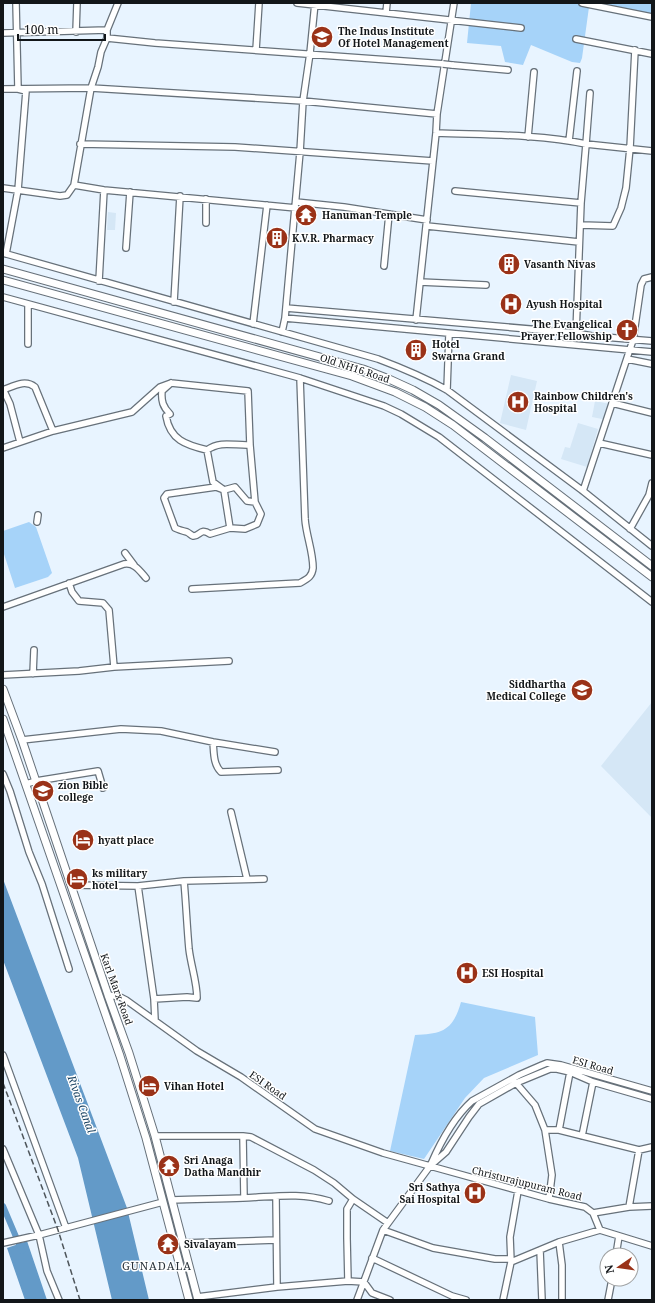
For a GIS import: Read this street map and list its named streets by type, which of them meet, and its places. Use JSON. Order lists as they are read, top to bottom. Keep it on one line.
{"streets":{"main road":["Old NH16 Road","Karl Marx Road"],"street":["ESI Road","Christurajupuram Road"]},"crossings":[["Karl Marx Road","ESI Road"],["ESI Road","Christurajupuram Road"]],"districts":["GUNADALA"],"water":["Rivas Canal"],"places":{"school or university":["The Indus Institute Of Hotel Management","Siddhartha Medical College","zion Bible college"],"temple":["Hanuman Temple","Sri Anaga Datha Mandhir","Sivalayam"],"building":["K.V.R. Pharmacy","Vasanth Nivas","Hotel Swarna Grand"],"hospital":["Ayush Hospital","Rainbow Children's Hospital","ESI Hospital","Sri Sathya Sai Hospital"],"church":["The Evangelical Prayer Fellowship"],"hotel":["hyatt place","ks military hotel","Vihan Hotel"]},"scale_bar":"100 m","north":"left"}
